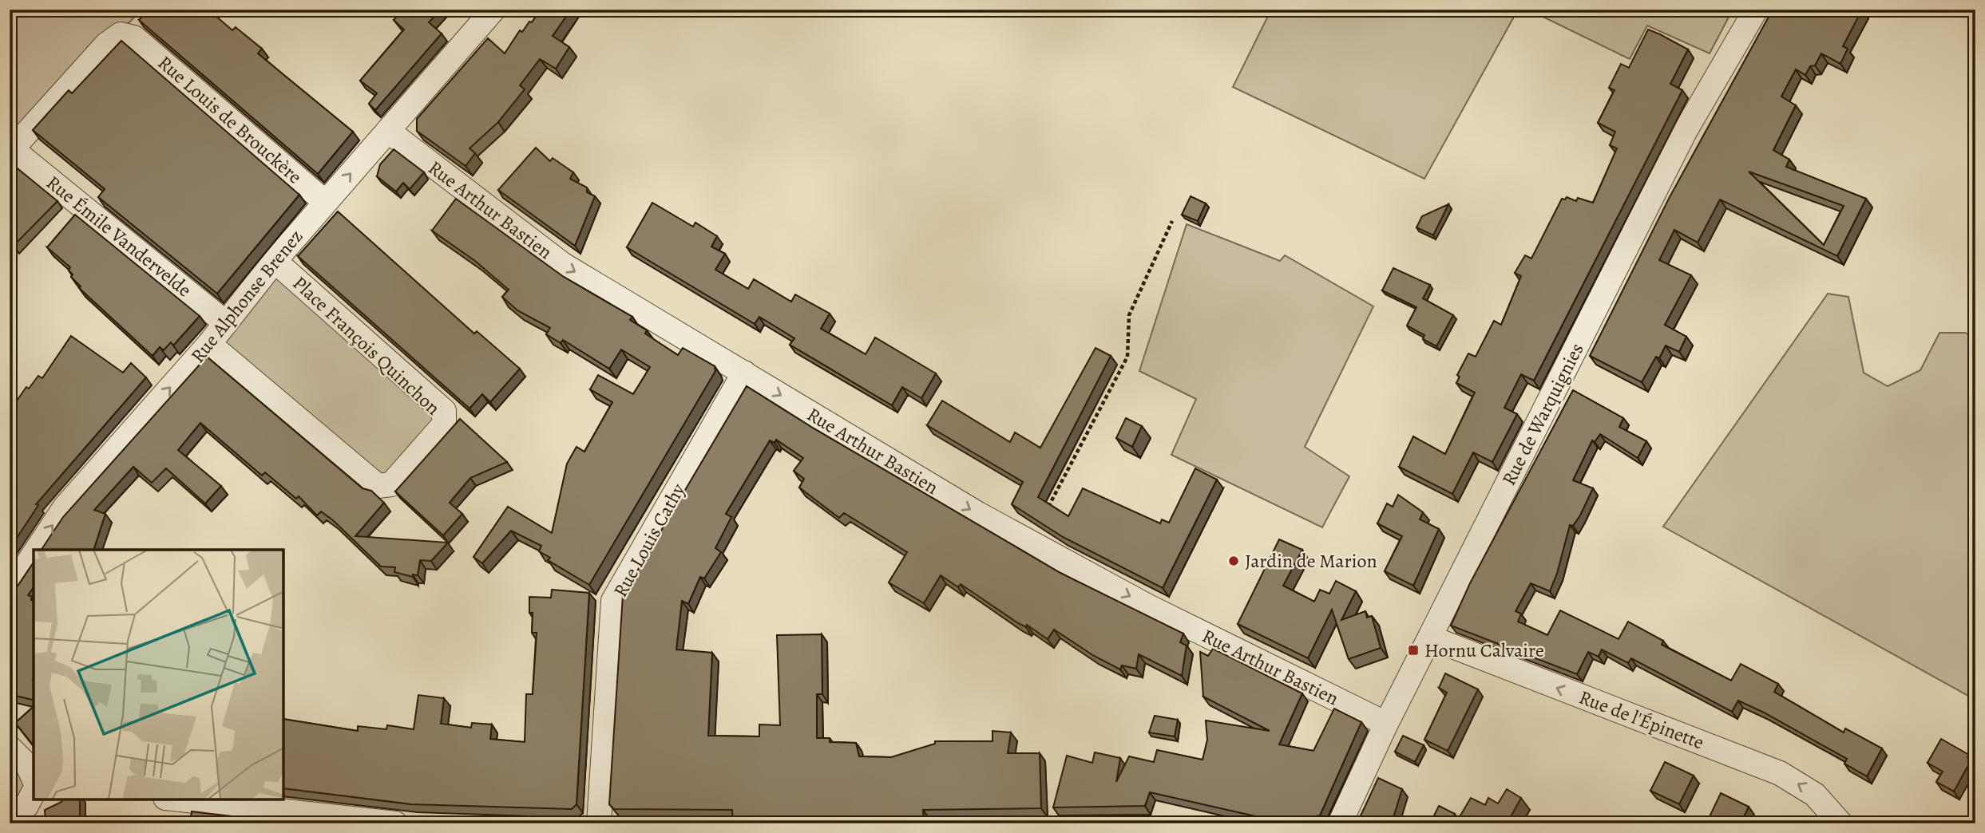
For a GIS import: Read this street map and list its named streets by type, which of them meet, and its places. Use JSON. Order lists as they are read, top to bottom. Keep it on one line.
{"streets":{"street":["Rue Louis de Brouckère","Rue Arthur Bastien","Rue Émile Vandervelde","Rue Alphonse Brenez","Place François Quinchon","Rue de Warquignies","Rue Louis Cathy","Rue de l'Épinette"]},"crossings":[["Rue Louis de Brouckère","Rue Émile Vandervelde"],["Rue Louis de Brouckère","Rue Alphonse Brenez"],["Rue Arthur Bastien","Rue Alphonse Brenez"],["Rue Arthur Bastien","Rue de Warquignies"],["Rue Arthur Bastien","Rue Louis Cathy"],["Rue Émile Vandervelde","Rue Alphonse Brenez"],["Rue Alphonse Brenez","Place François Quinchon"],["Rue de Warquignies","Rue de l'Épinette"]],"one_way":["Rue Arthur Bastien","Rue Alphonse Brenez","Rue de l'Épinette"],"places":{"other":["Jardin de Marion"],"transit":["Hornu Calvaire"]}}
